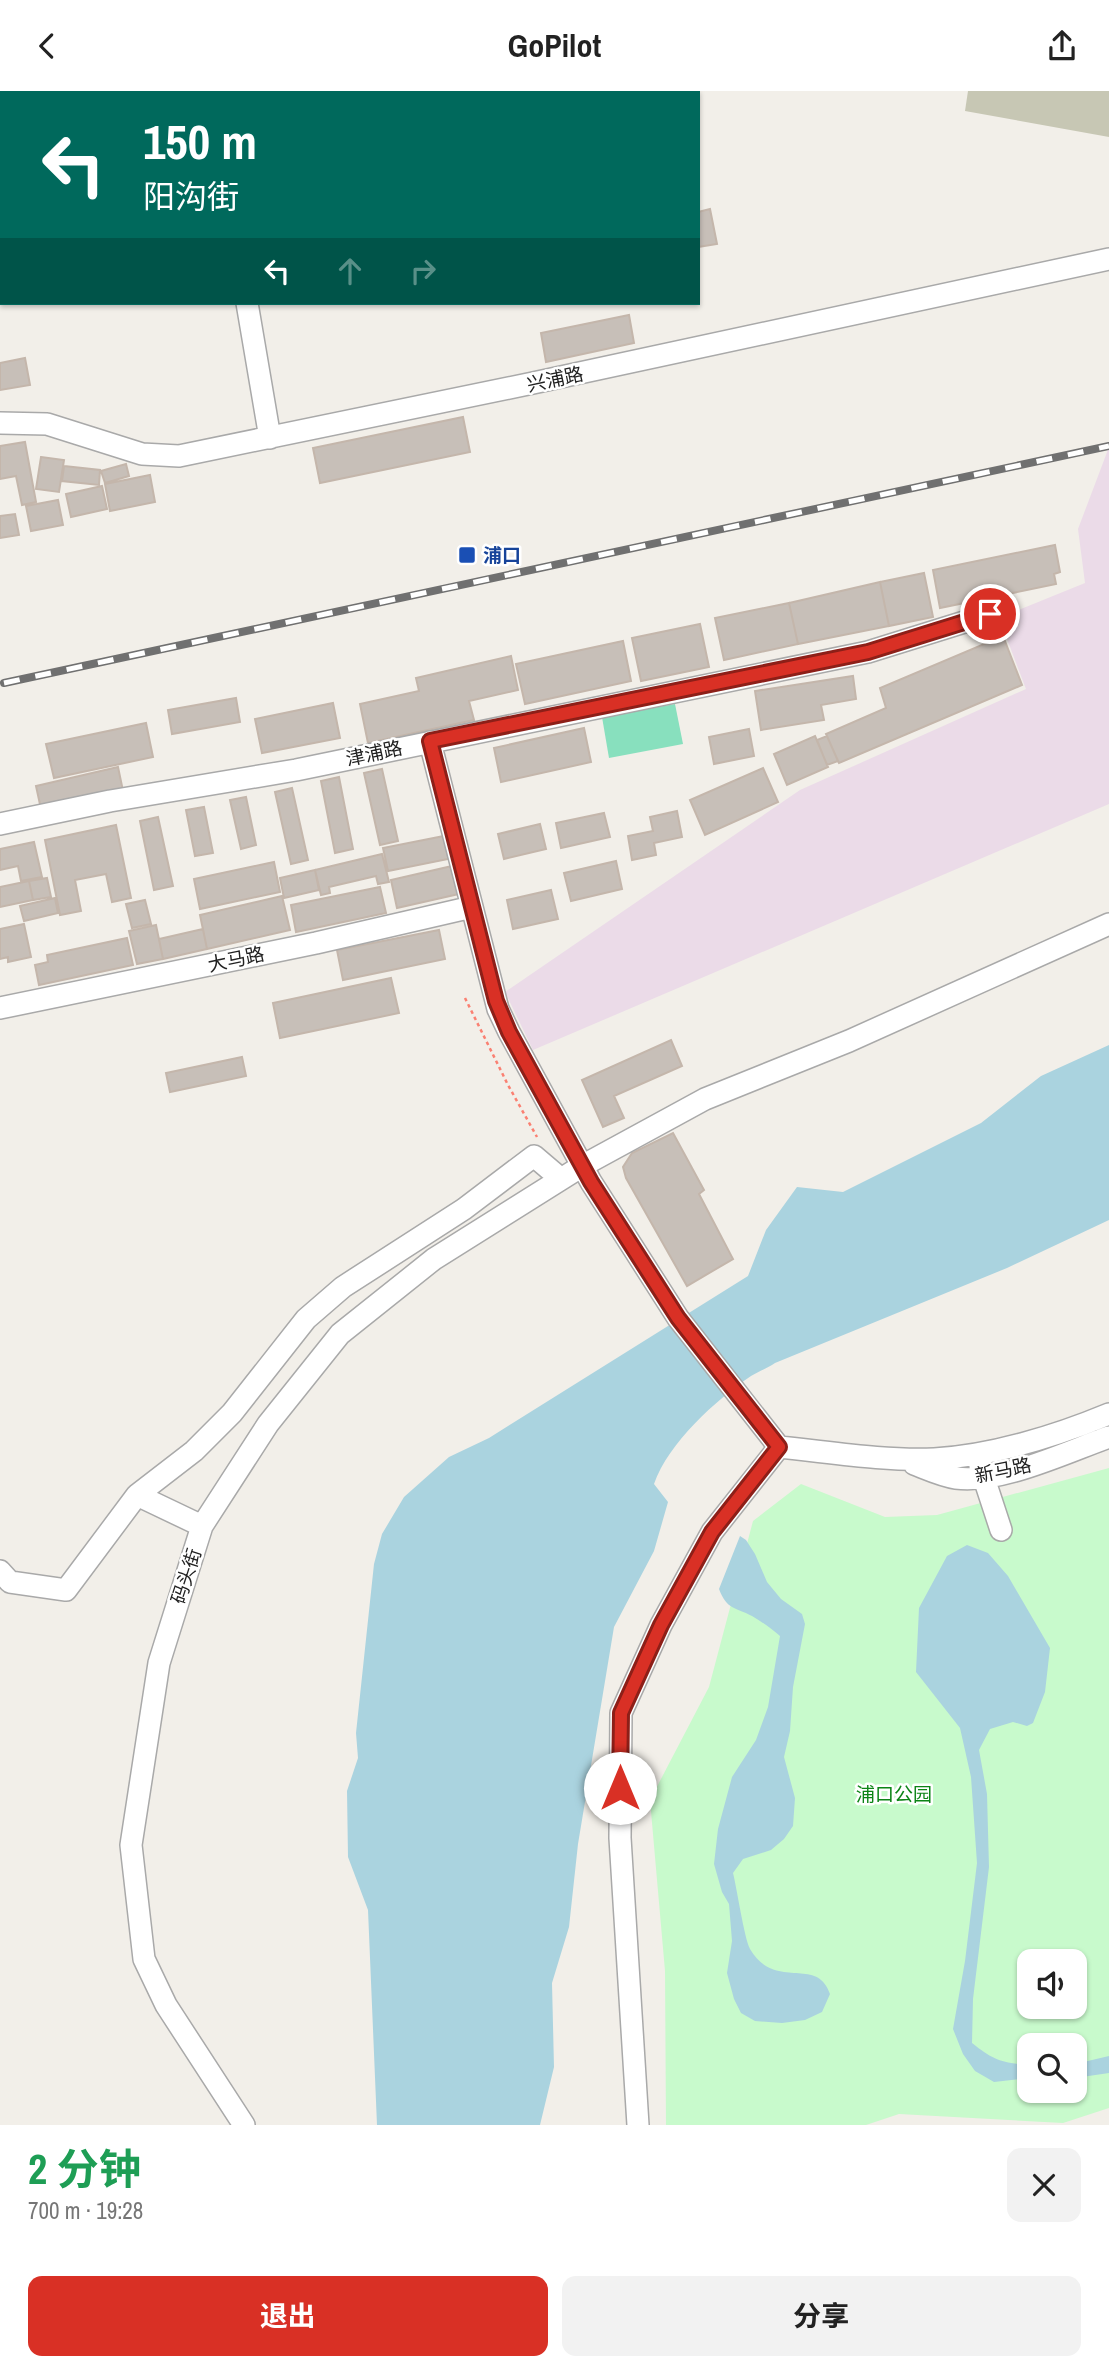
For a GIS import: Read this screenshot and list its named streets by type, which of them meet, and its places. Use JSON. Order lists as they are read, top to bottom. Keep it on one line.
{"streets":{"street":["兴浦路","津浦路","大马路","新马路","码头街"]},"parks":["浦口公园"],"places":{"transit":["浦口"]},"page":{"header":"GoPilot","turn":["150 m","阳沟街"],"heading":["2 分钟","700 m · 19:28"],"buttons":["退出","分享"]}}
